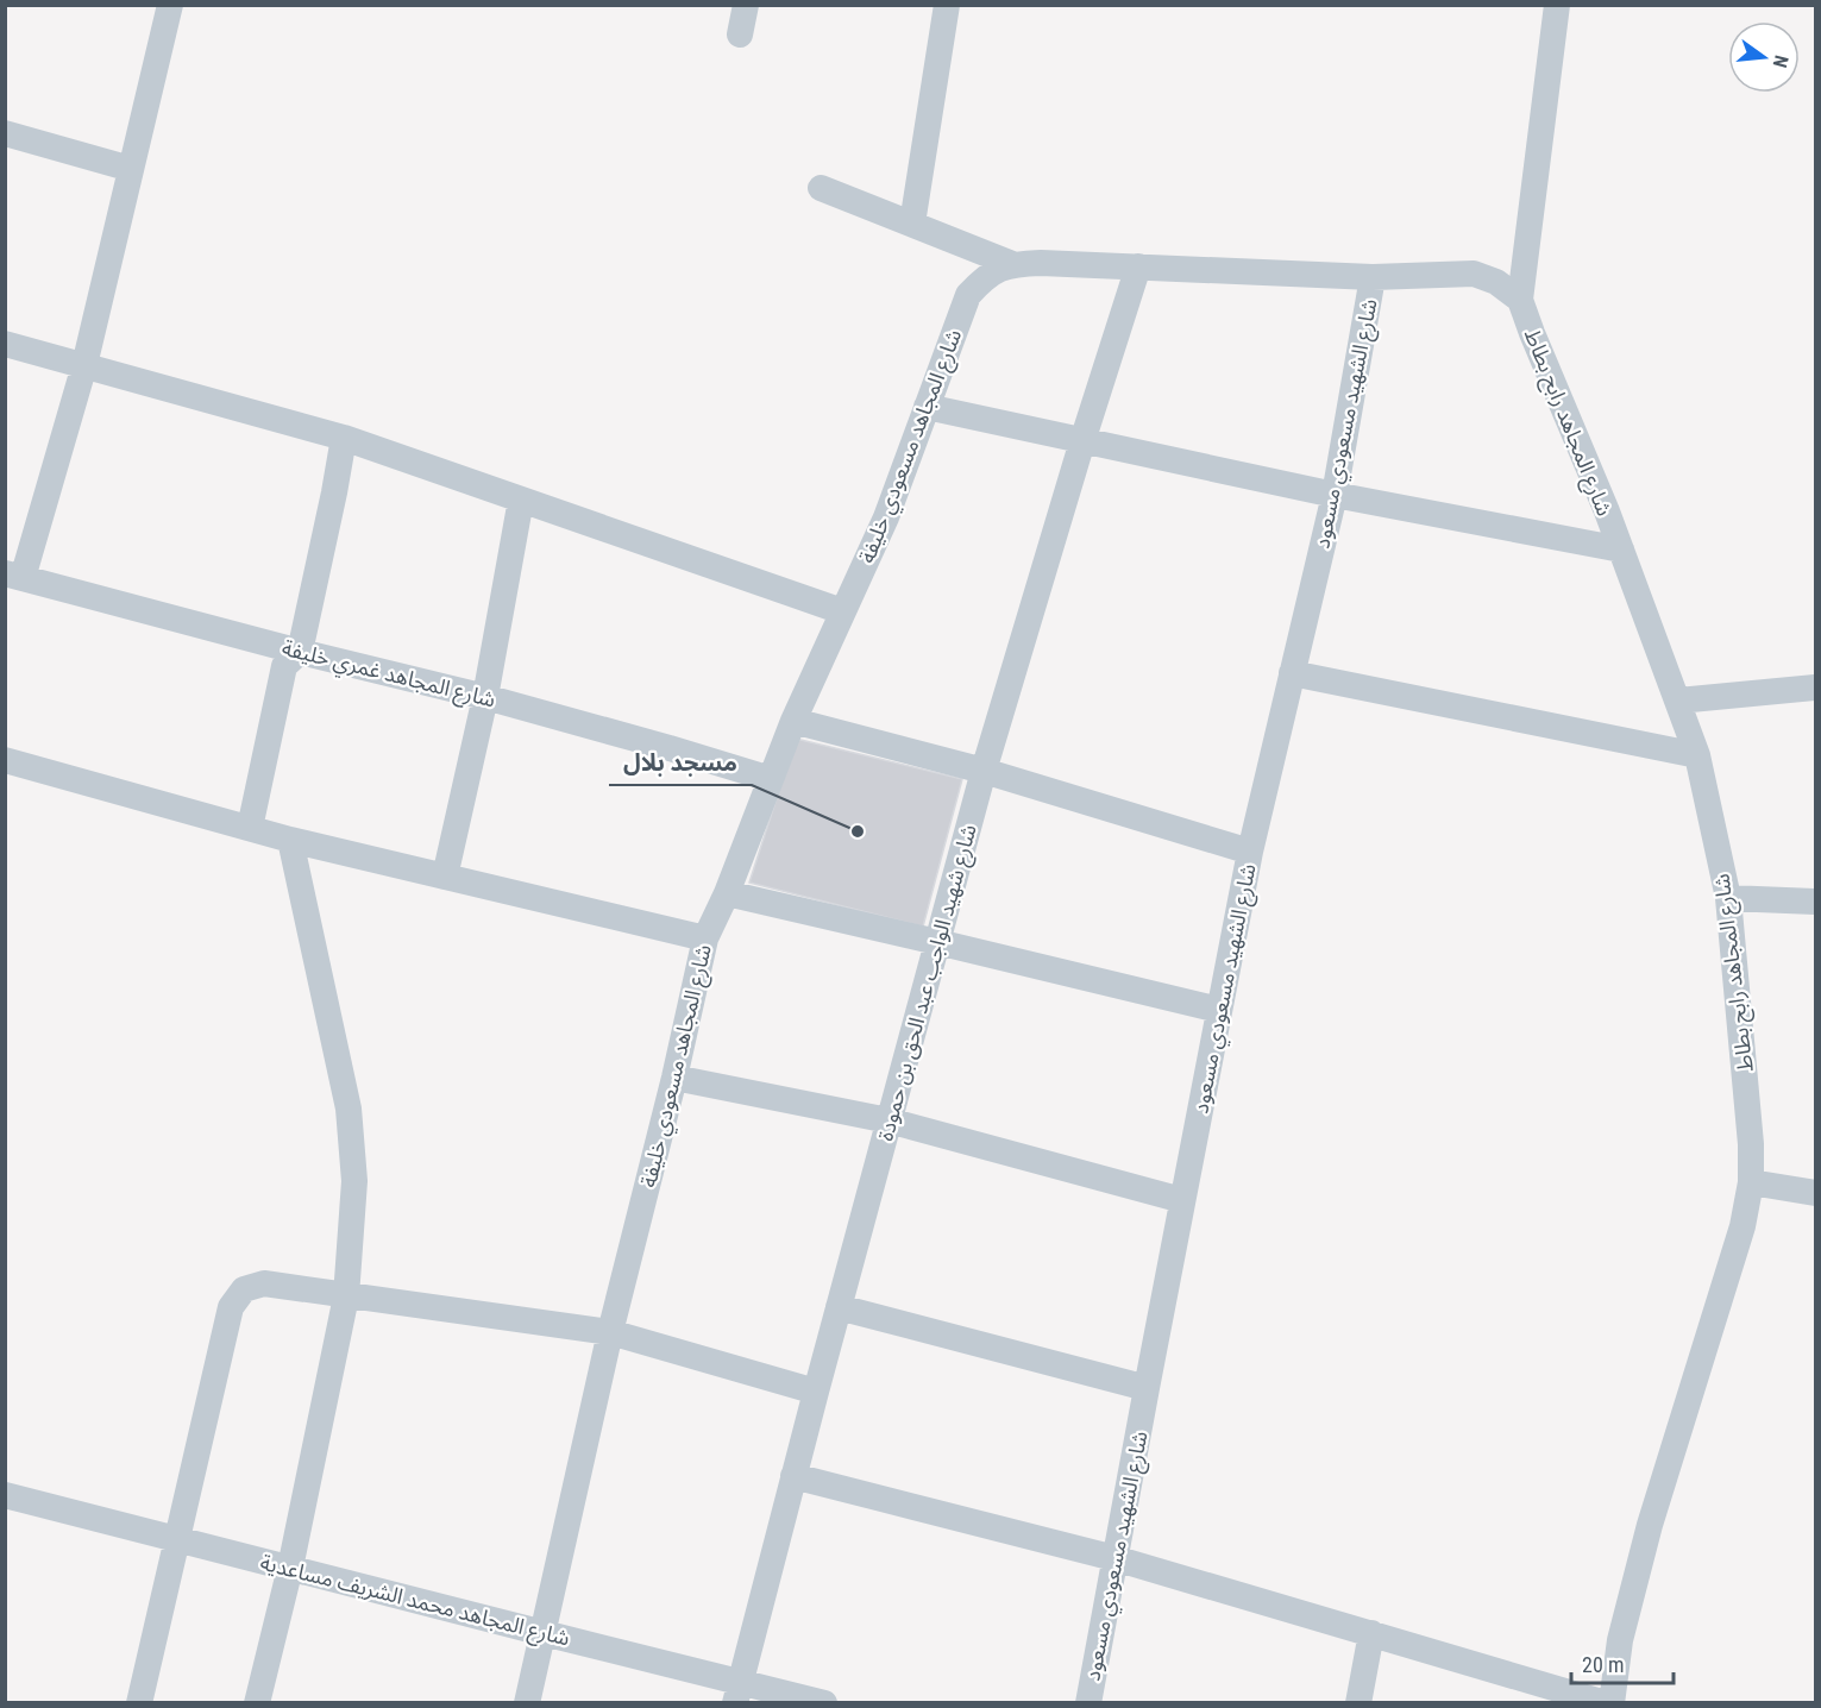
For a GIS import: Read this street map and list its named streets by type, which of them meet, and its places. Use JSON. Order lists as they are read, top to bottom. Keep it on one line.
{"streets":{"street":["شارع المجاهد رابح بطاط","شارع الشهيد مسعودي مسعود","شارع المجاهد مسعودي خليفة","شارع المجاهد غمري خليفة","شارع شهيد الواجب عبد الحق بن حمودة","شارع المجاهد محمد الشريف مساعدية"]},"crossings":[["شارع المجاهد مسعودي خليفة","شارع المجاهد غمري خليفة"],["شارع المجاهد مسعودي خليفة","شارع المجاهد محمد الشريف مساعدية"],["شارع شهيد الواجب عبد الحق بن حمودة","شارع المجاهد محمد الشريف مساعدية"]],"places":["مسجد بلال"],"scale_bar":"20 m","north":"right"}
